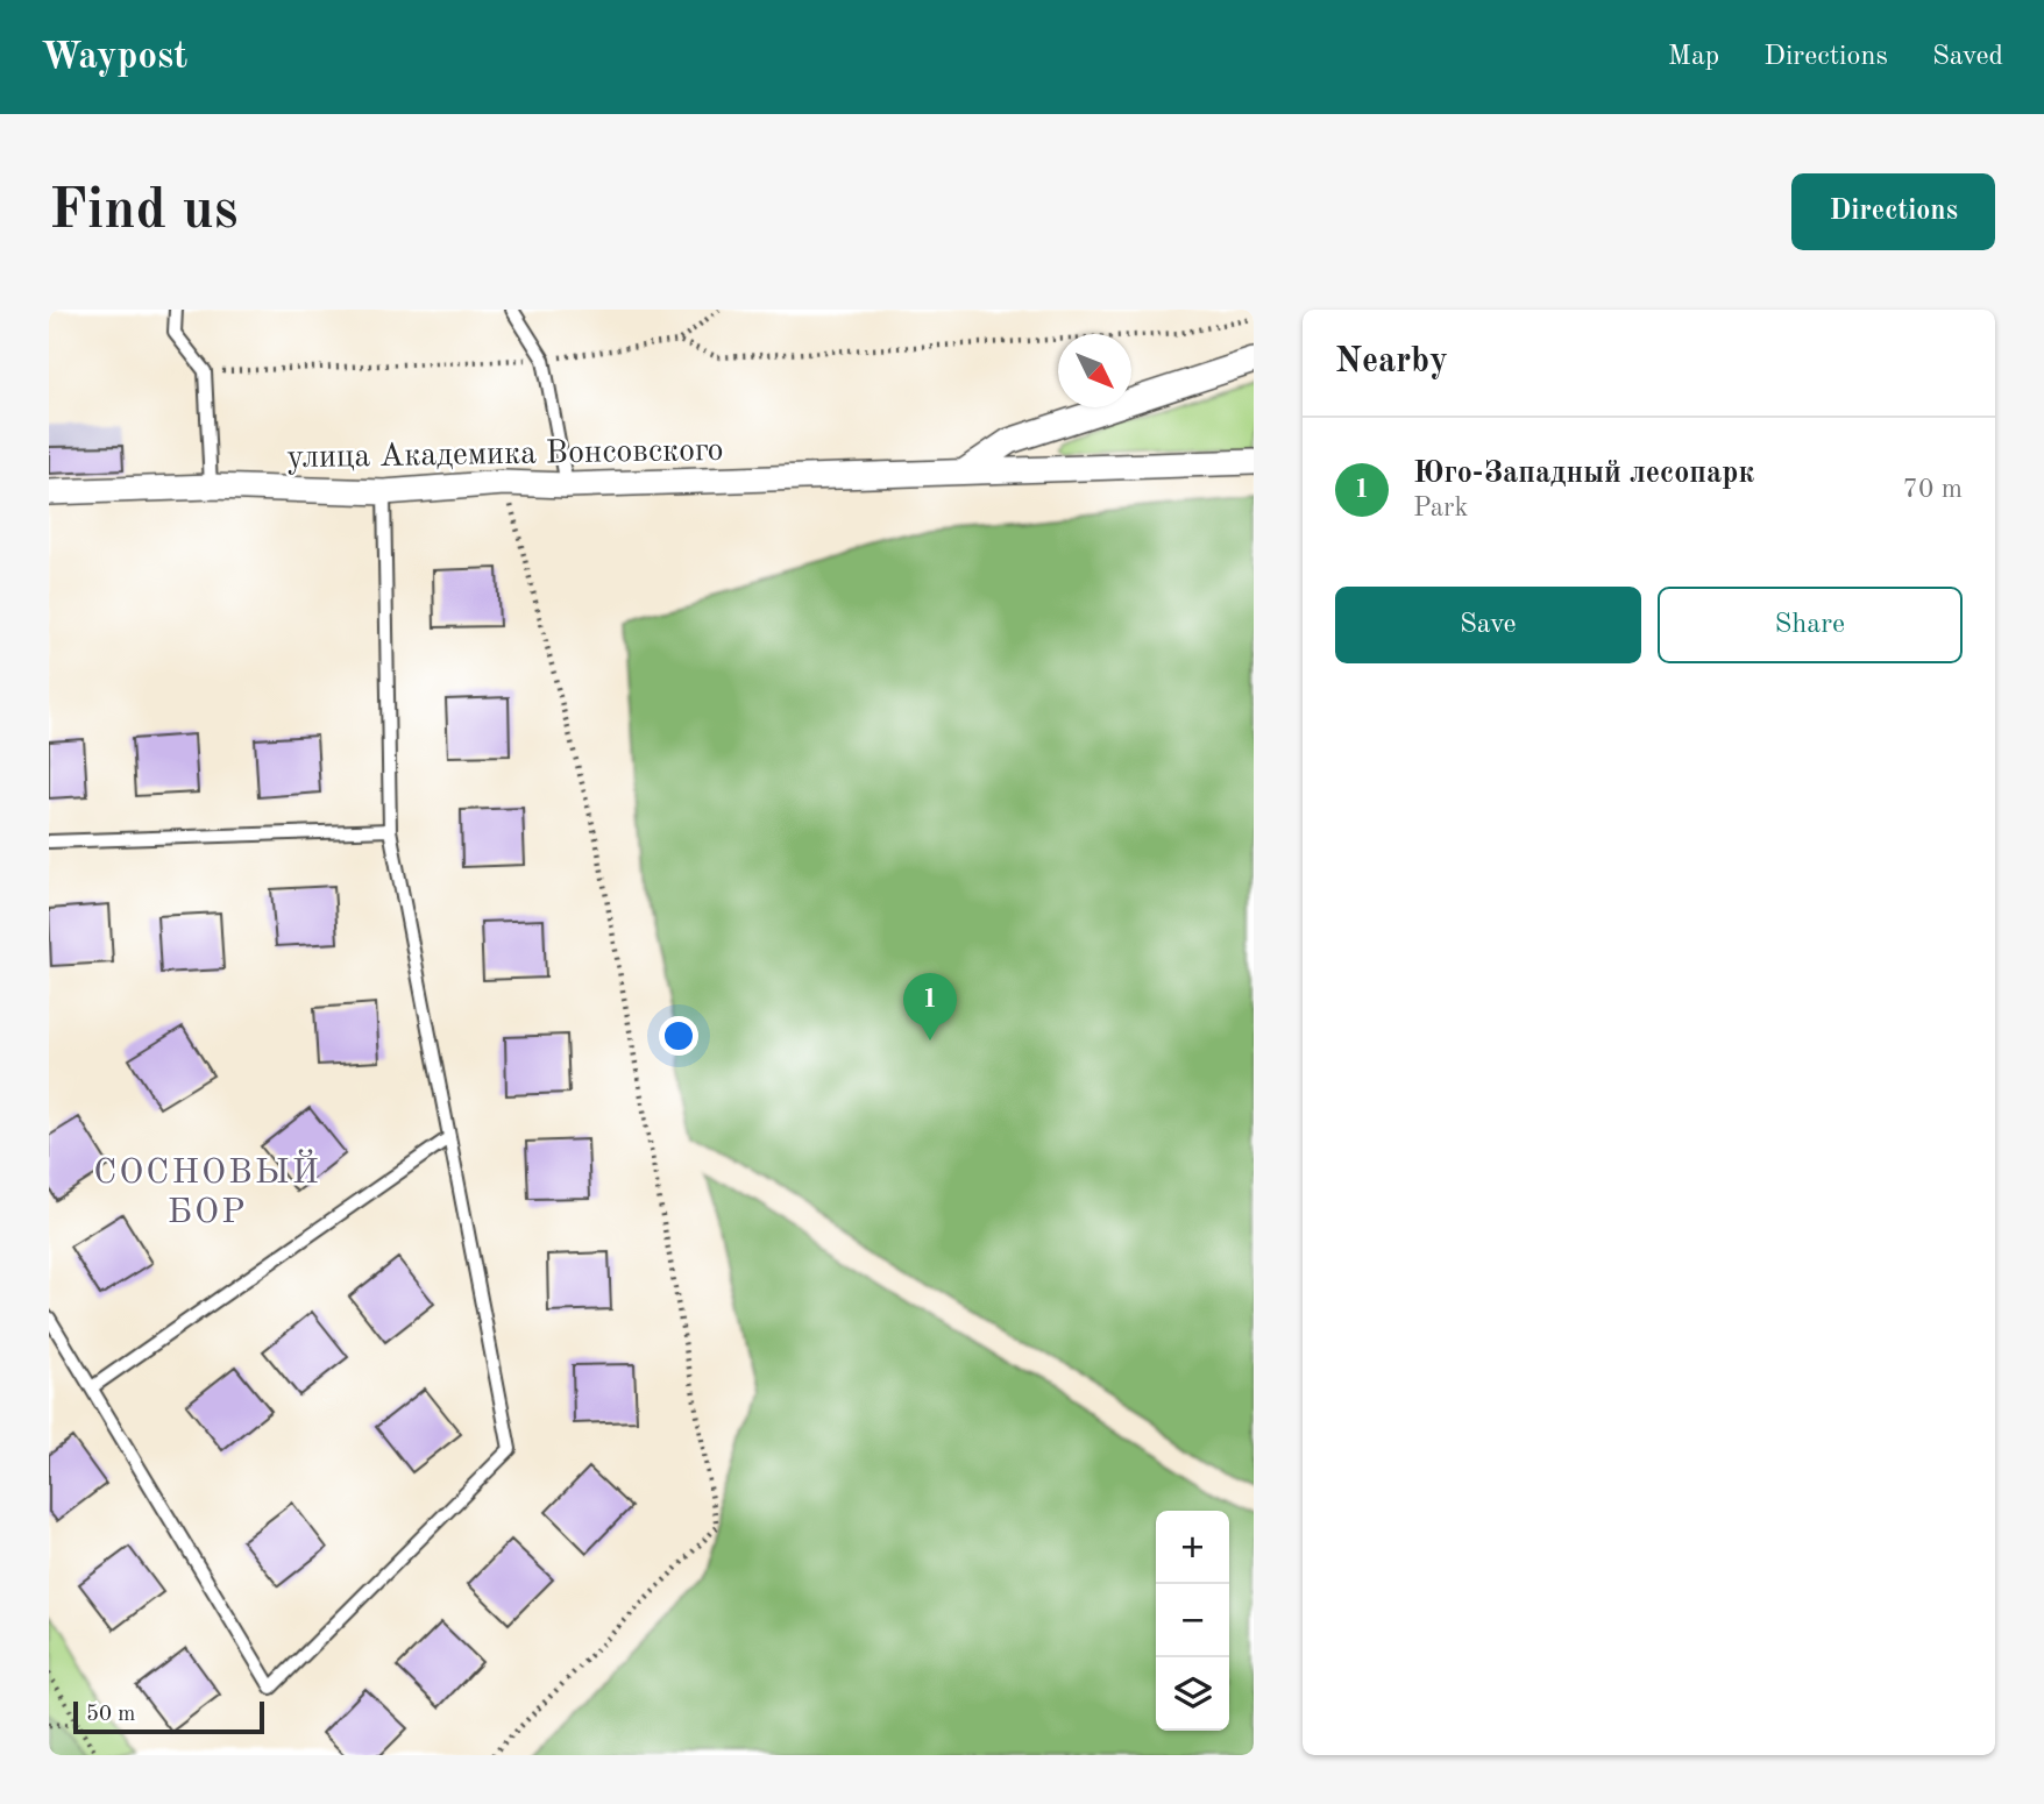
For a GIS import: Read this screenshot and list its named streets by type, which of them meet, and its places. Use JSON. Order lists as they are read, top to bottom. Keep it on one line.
{"streets":{"street":["улица Академика Вонсовского"]},"districts":["СОСНОВЫЙ БОР"],"scale_bar":"50 m","north":"bottom right","page":{"header":"Waypost","nav":["Map","Directions","Saved"],"buttons":["Directions",["Save","Share"]],"title":"Find us","heading":"Nearby","list":[{"mark":"1","name":"Юго-Западный лесопарк","note":"Park","value":"70 m"}],"pins":"1","map_buttons":["+","−"],"scale":"50 m"}}
